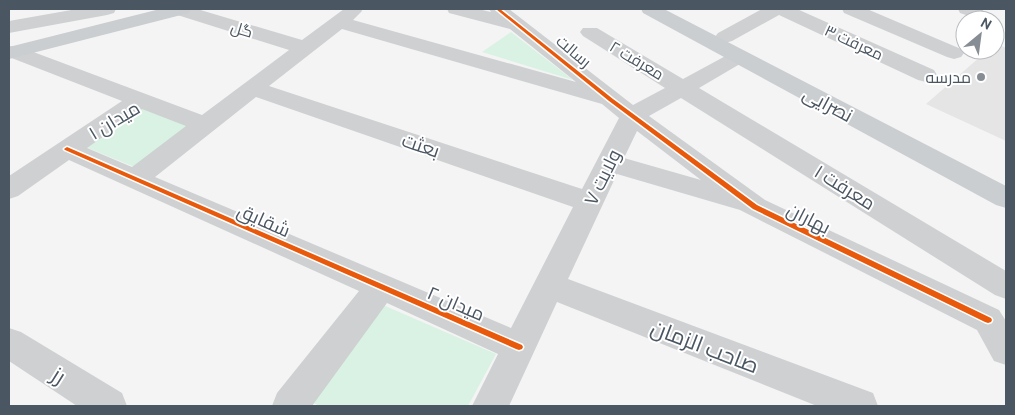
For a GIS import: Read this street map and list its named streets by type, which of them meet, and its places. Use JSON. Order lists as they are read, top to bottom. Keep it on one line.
{"streets":{"main road":["نصرایی"],"street":["گل","معرفت ۳","رسالت","معرفت ۲","میدان ۱","بعثت","ولایت ۷","معرفت ۱","بهاران","شقایق","میدان ۲","صاحب الزمان","رز"]},"crossings":[["رسالت","ولایت ۷"],["رسالت","بهاران"],["معرفت ۲","معرفت ۱"],["میدان ۱","شقایق"],["بعثت","ولایت ۷"],["ولایت ۷","بهاران"],["ولایت ۷","میدان ۲"],["ولایت ۷","صاحب الزمان"],["شقایق","میدان ۲"]],"places":["مدرسه"],"north":"top right"}
